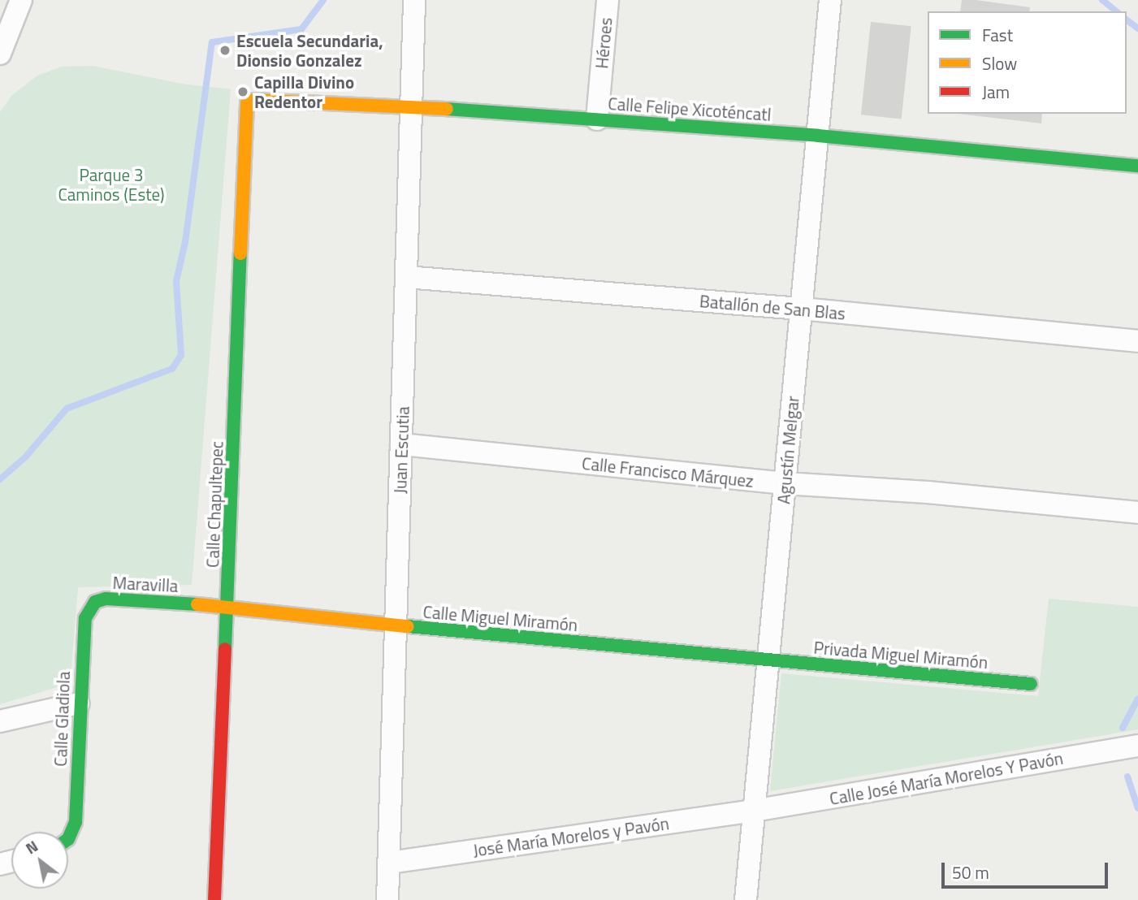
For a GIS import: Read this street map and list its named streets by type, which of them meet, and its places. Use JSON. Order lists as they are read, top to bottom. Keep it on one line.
{"streets":{"street":["Héroes","Calle Felipe Xicoténcatl","Batallón de San Blas","Juan Escutia","Agustín Melgar","Calle Francisco Márquez","Calle Chapultepec","Maravilla","Calle Miguel Miramón","Privada Miguel Miramón","Calle Gladiola","Calle José María Morelos Y Pavón","José María Morelos y Pavón"]},"crossings":[["Héroes","Calle Felipe Xicoténcatl"],["Calle Felipe Xicoténcatl","Juan Escutia"],["Calle Felipe Xicoténcatl","Agustín Melgar"],["Calle Felipe Xicoténcatl","Calle Chapultepec"],["Batallón de San Blas","Juan Escutia"],["Batallón de San Blas","Agustín Melgar"],["Juan Escutia","Calle Francisco Márquez"],["Juan Escutia","Calle Miguel Miramón"],["Juan Escutia","José María Morelos y Pavón"],["Agustín Melgar","Calle Francisco Márquez"],["Agustín Melgar","Calle Miguel Miramón"],["Agustín Melgar","Privada Miguel Miramón"],["Agustín Melgar","Calle José María Morelos Y Pavón"],["Agustín Melgar","José María Morelos y Pavón"],["Calle Chapultepec","Maravilla"],["Calle Chapultepec","Calle Miguel Miramón"],["Maravilla","Calle Miguel Miramón"],["Maravilla","Calle Gladiola"],["Calle Miguel Miramón","Privada Miguel Miramón"],["Calle José María Morelos Y Pavón","José María Morelos y Pavón"]],"parks":["Parque 3 Caminos (Este)"],"places":["Escuela Secundaria, Dionsio Gonzalez","Capilla Divino Redentor"],"legend":["Fast","Slow","Jam"],"scale_bar":"50 m","north":"top left"}
